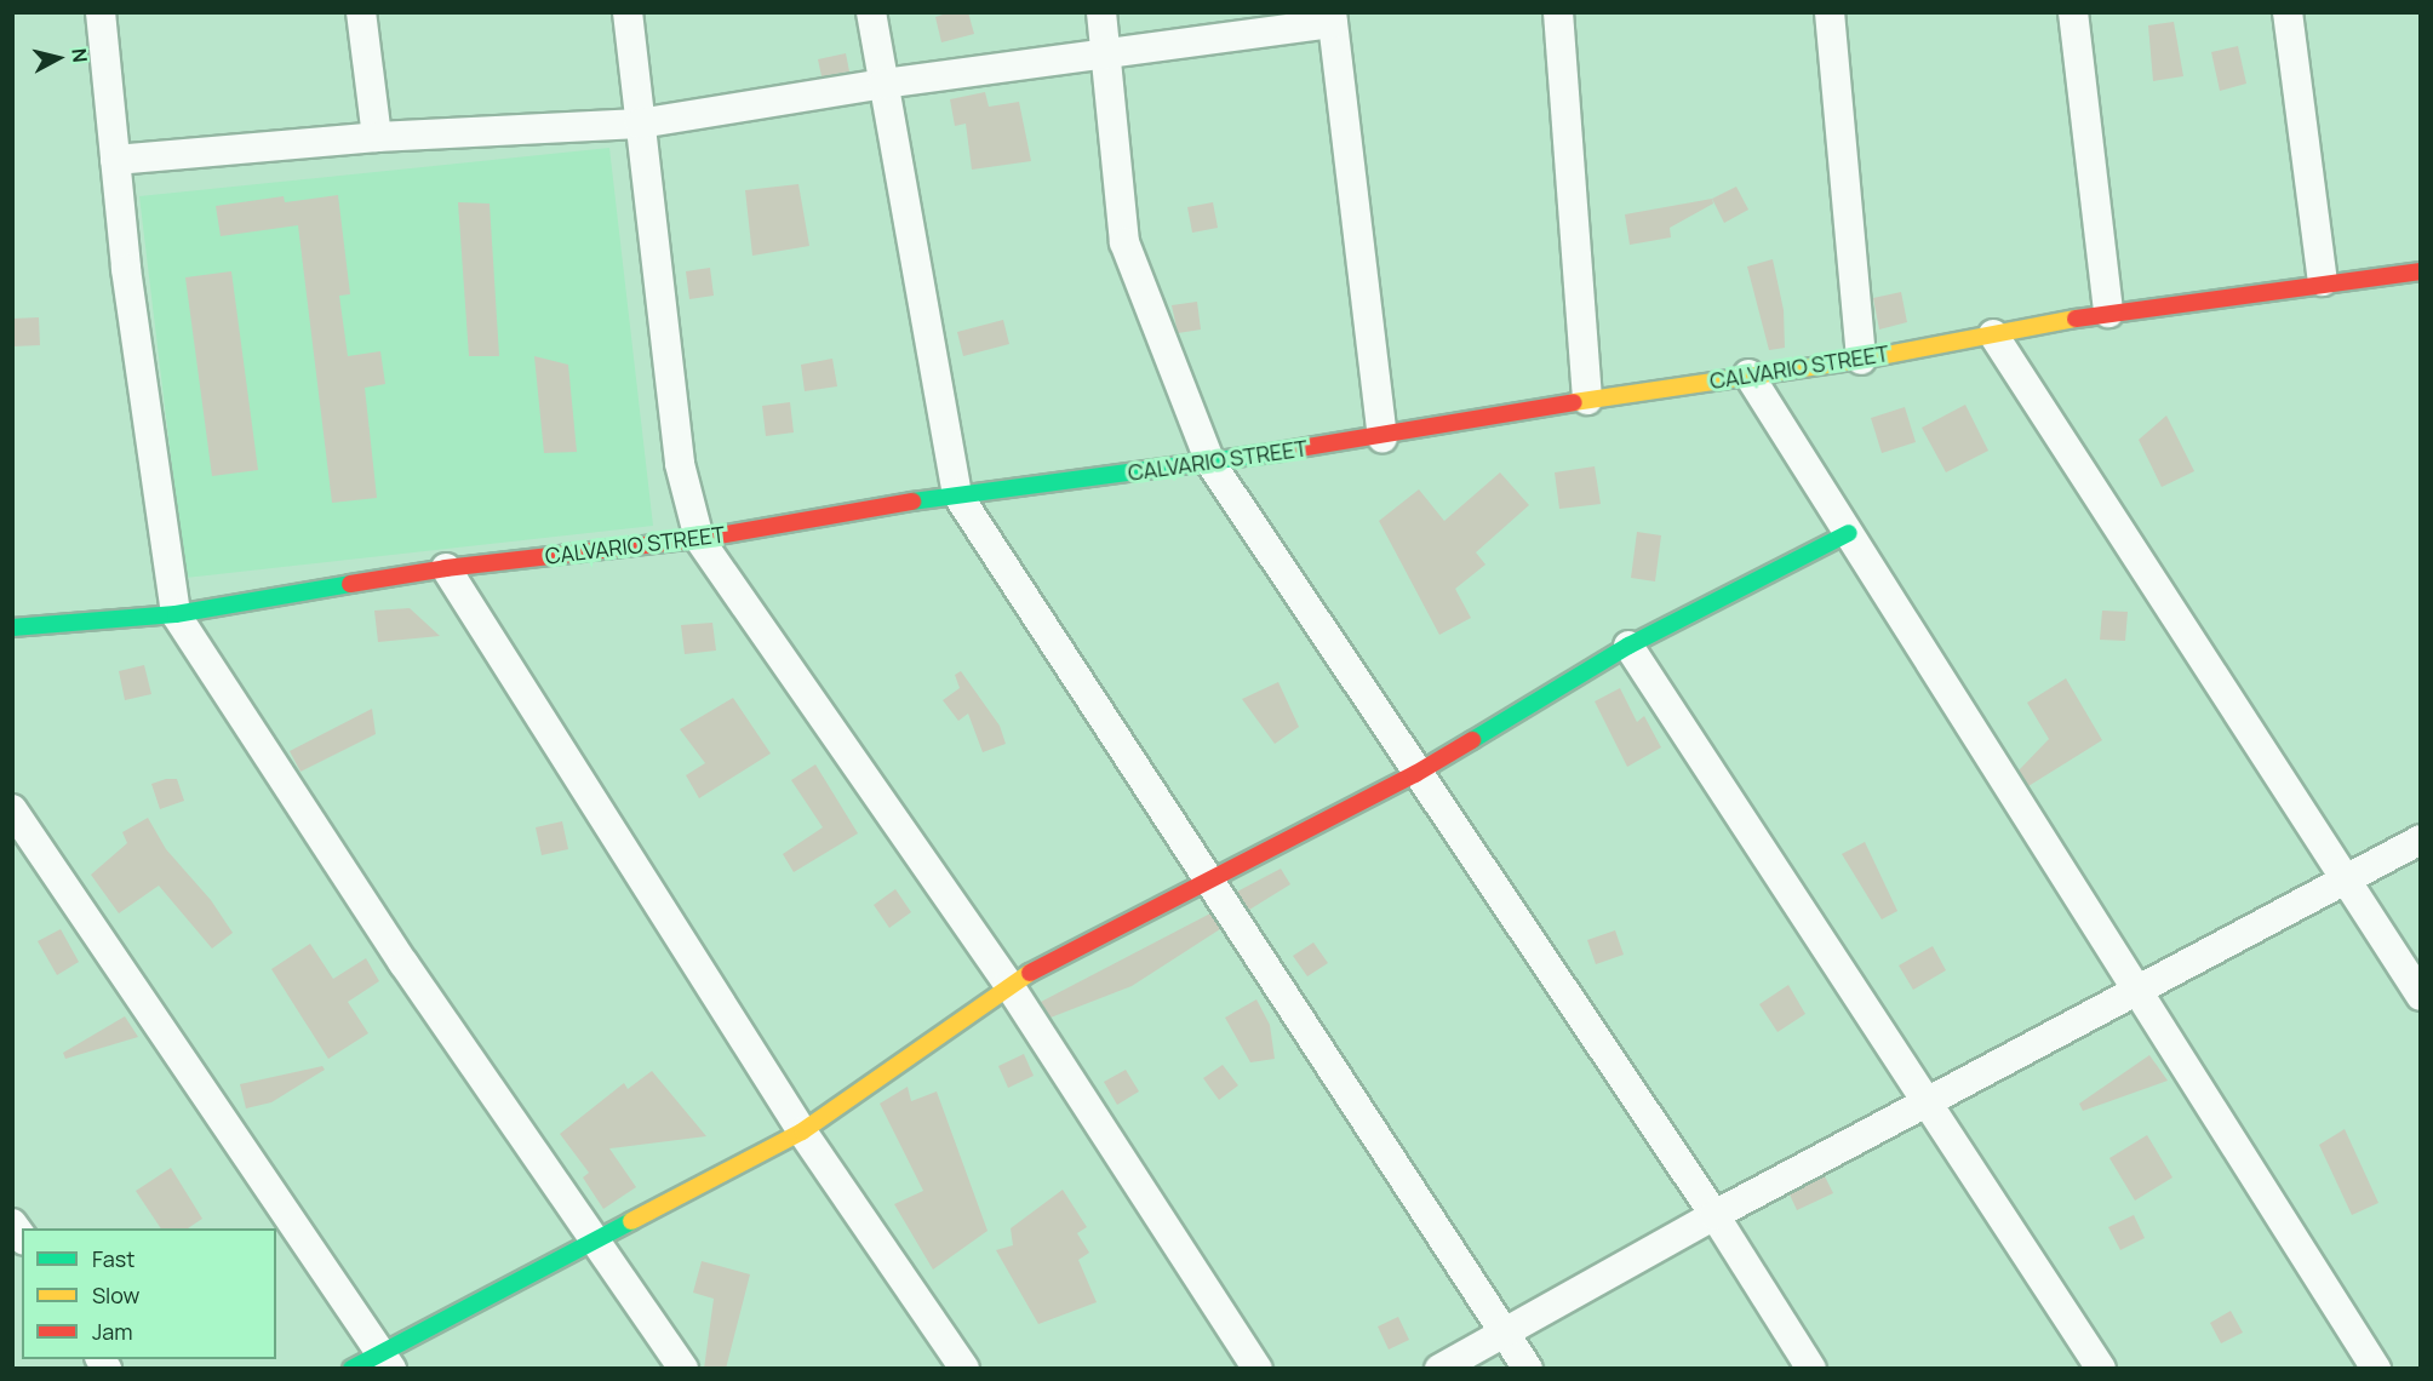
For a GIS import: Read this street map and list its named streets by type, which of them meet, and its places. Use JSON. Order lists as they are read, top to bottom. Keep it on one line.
{"streets":{"street":["CALVARIO STREET"]},"legend":["Fast","Slow","Jam"],"north":"right"}
